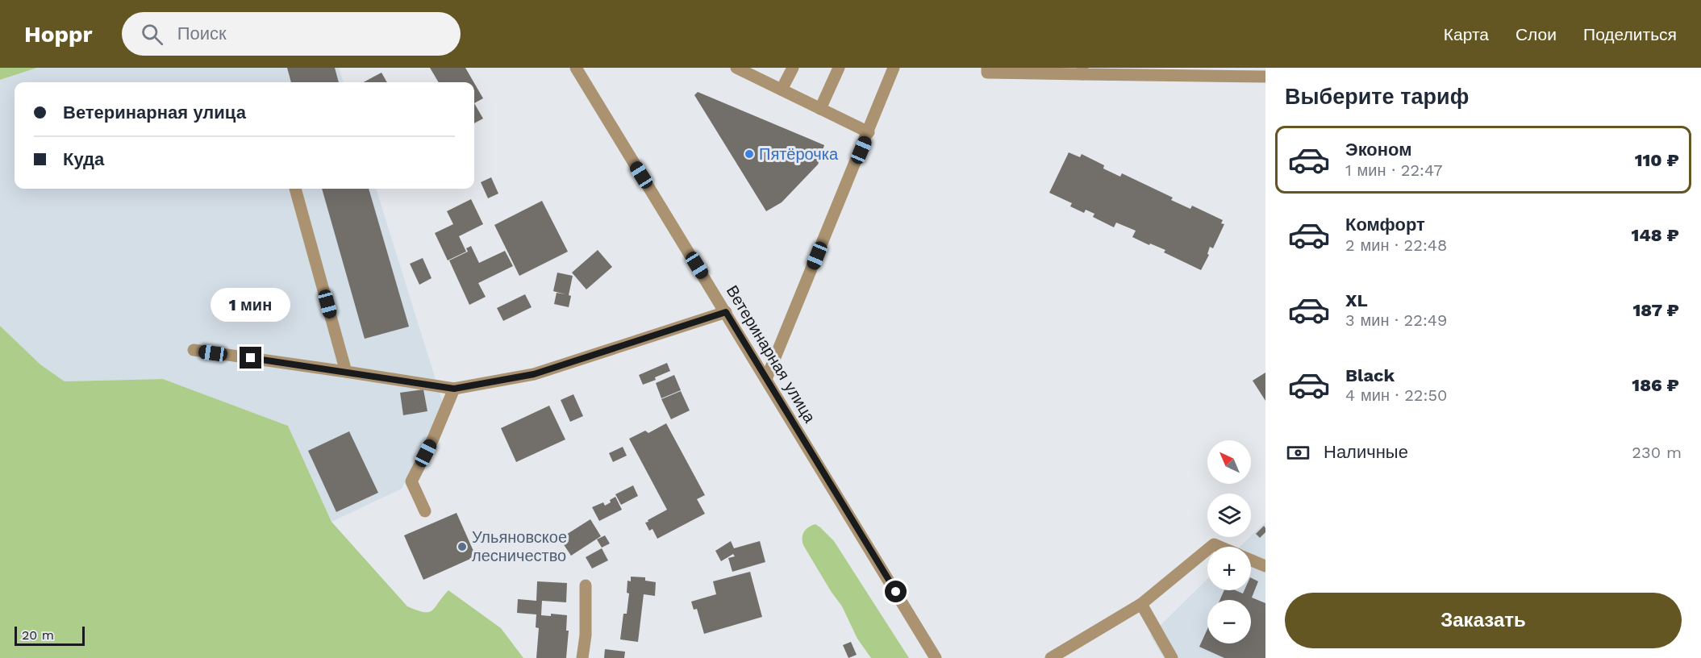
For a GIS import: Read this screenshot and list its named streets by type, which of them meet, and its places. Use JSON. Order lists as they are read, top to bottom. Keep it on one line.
{"streets":{"street":["Ветеринарная улица"]},"places":["Пятёрочка","Ульяновское лесничество"],"scale_bar":"20 m","north":"top left","page":{"header":"Hoppr","search":"Поиск","nav":["Карта","Слои","Поделиться"],"heading":"Выберите тариф","banner":["Ветеринарная улица","Куда"],"list":[{"name":"Эконом","note":"1 мин · 22:47","value":"110 ₽"},{"name":"Комфорт","note":"2 мин · 22:48","value":"148 ₽"},{"name":"XL","note":"3 мин · 22:49","value":"187 ₽"},{"name":"Black","note":"4 мин · 22:50","value":"186 ₽"}],"bubble":"1 мин","pay":["Наличные","230 m"],"map_buttons":["+","−"],"buttons":"Заказать","scale":"20 m"}}
